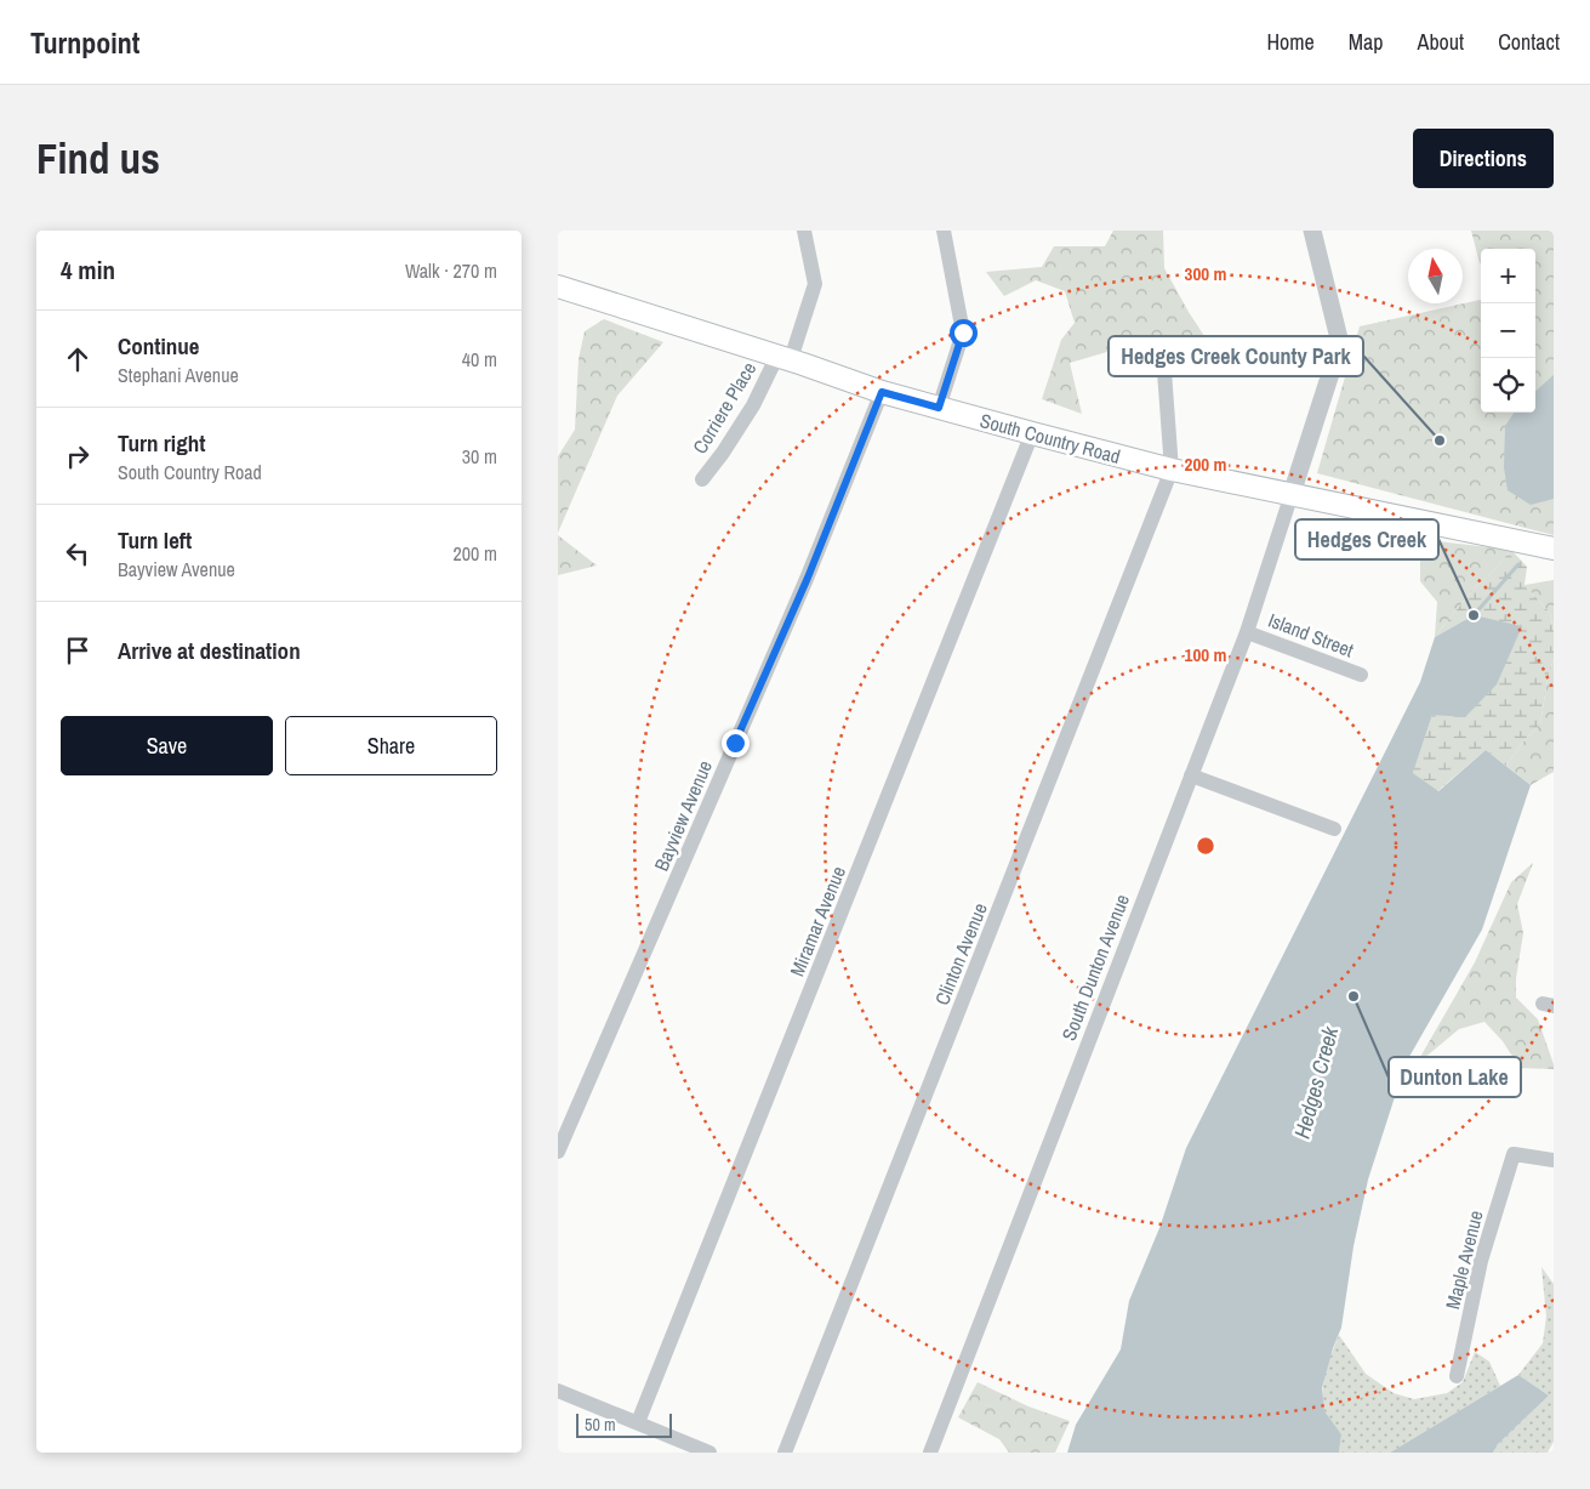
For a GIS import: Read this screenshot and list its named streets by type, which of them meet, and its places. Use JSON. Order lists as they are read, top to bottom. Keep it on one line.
{"streets":{"main road":["South Country Road"],"street":["Corriere Place","Island Street","Bayview Avenue","Miramar Avenue","Clinton Avenue","South Dunton Avenue","Maple Avenue"]},"crossings":[["Corriere Place","South Country Road"],["South Country Road","Bayview Avenue"],["South Country Road","Miramar Avenue"],["South Country Road","Clinton Avenue"],["South Country Road","South Dunton Avenue"],["Island Street","South Dunton Avenue"]],"water":["Hedges Creek"],"places":["Hedges Creek County Park","Hedges Creek","Dunton Lake"],"scale_bar":"50 m","north":"top","page":{"header":"Turnpoint","nav":["Home","Map","About","Contact"],"buttons":["Directions",["Save","Share"]],"title":"Find us","heading":["4 min","Walk · 270 m"],"map_buttons":["+","−"],"list":[["Continue","Stephani Avenue","40 m"],["Turn right","South Country Road","30 m"],["Turn left","Bayview Avenue","200 m"],"Arrive at destination"],"scale":"50 m"},"rings":["300 m","200 m","100 m"]}
